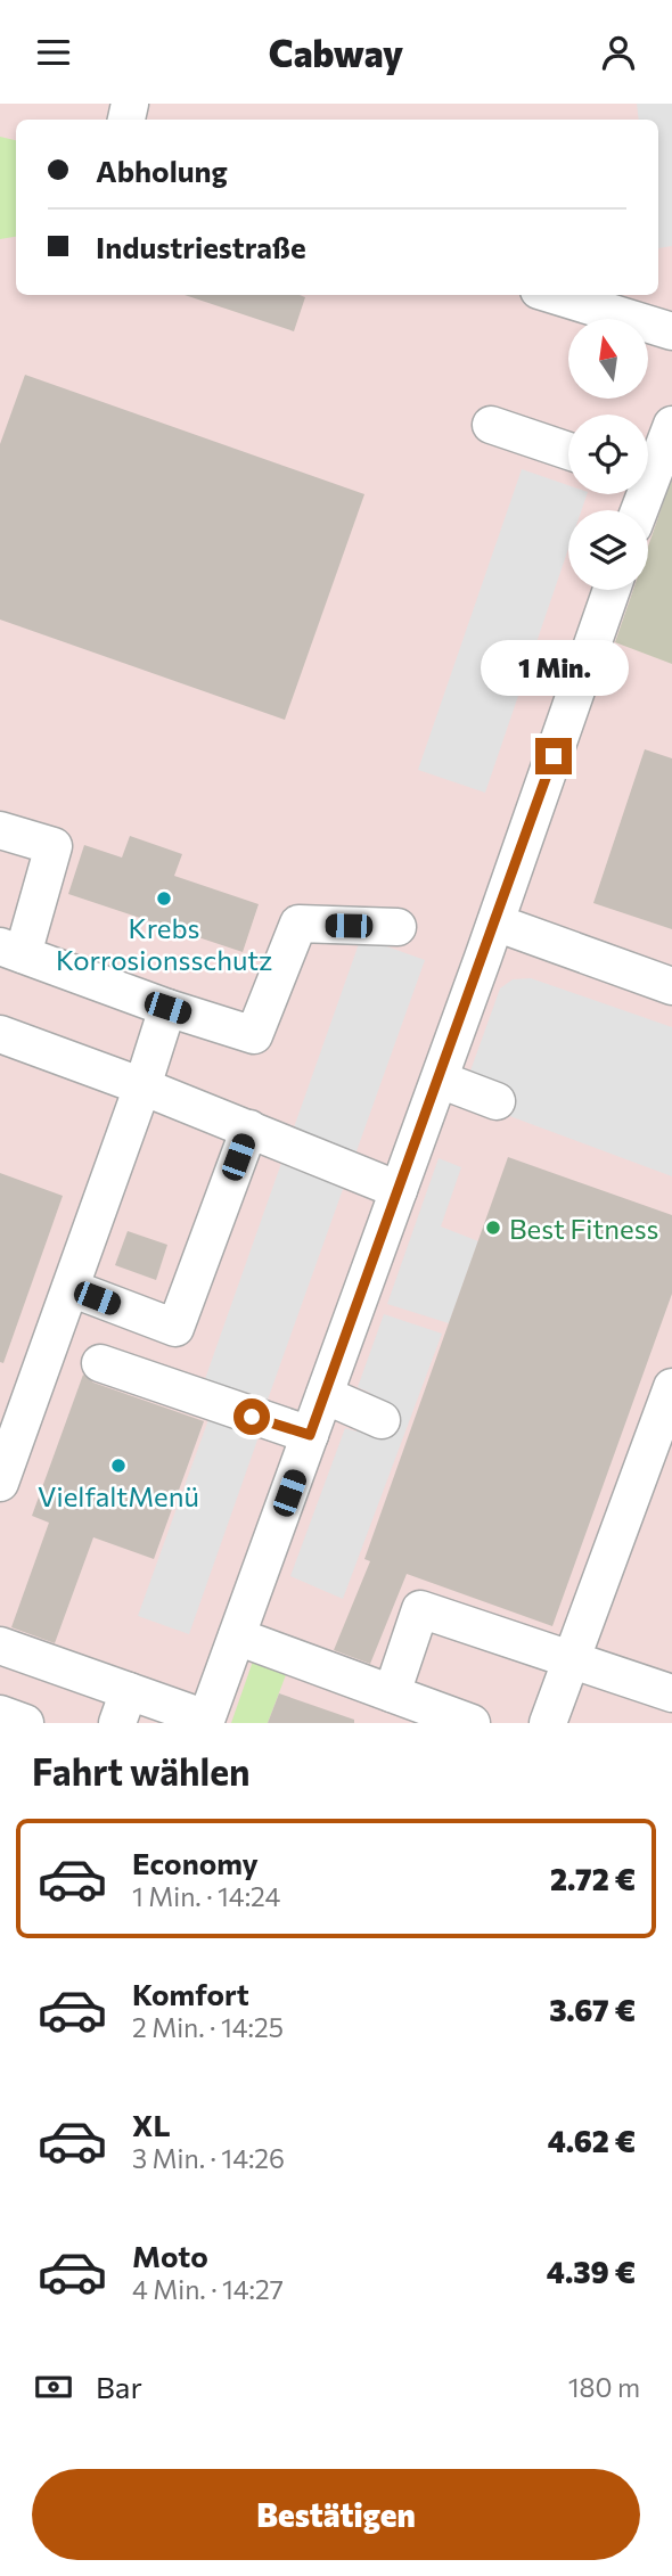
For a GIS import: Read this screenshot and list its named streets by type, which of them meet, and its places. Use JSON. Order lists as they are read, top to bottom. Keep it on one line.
{"places":["Krebs Korrosionsschutz","Best Fitness","VielfaltMenü"],"north":"top","page":{"header":"Cabway","banner":["Abholung","Industriestraße"],"bubble":"1 Min.","heading":"Fahrt wählen","list":[{"name":"Economy","note":"1 Min. · 14:24","value":"2.72 €"},{"name":"Komfort","note":"2 Min. · 14:25","value":"3.67 €"},{"name":"XL","note":"3 Min. · 14:26","value":"4.62 €"},{"name":"Moto","note":"4 Min. · 14:27","value":"4.39 €"}],"pay":["Bar","180 m"],"buttons":"Bestätigen"}}
